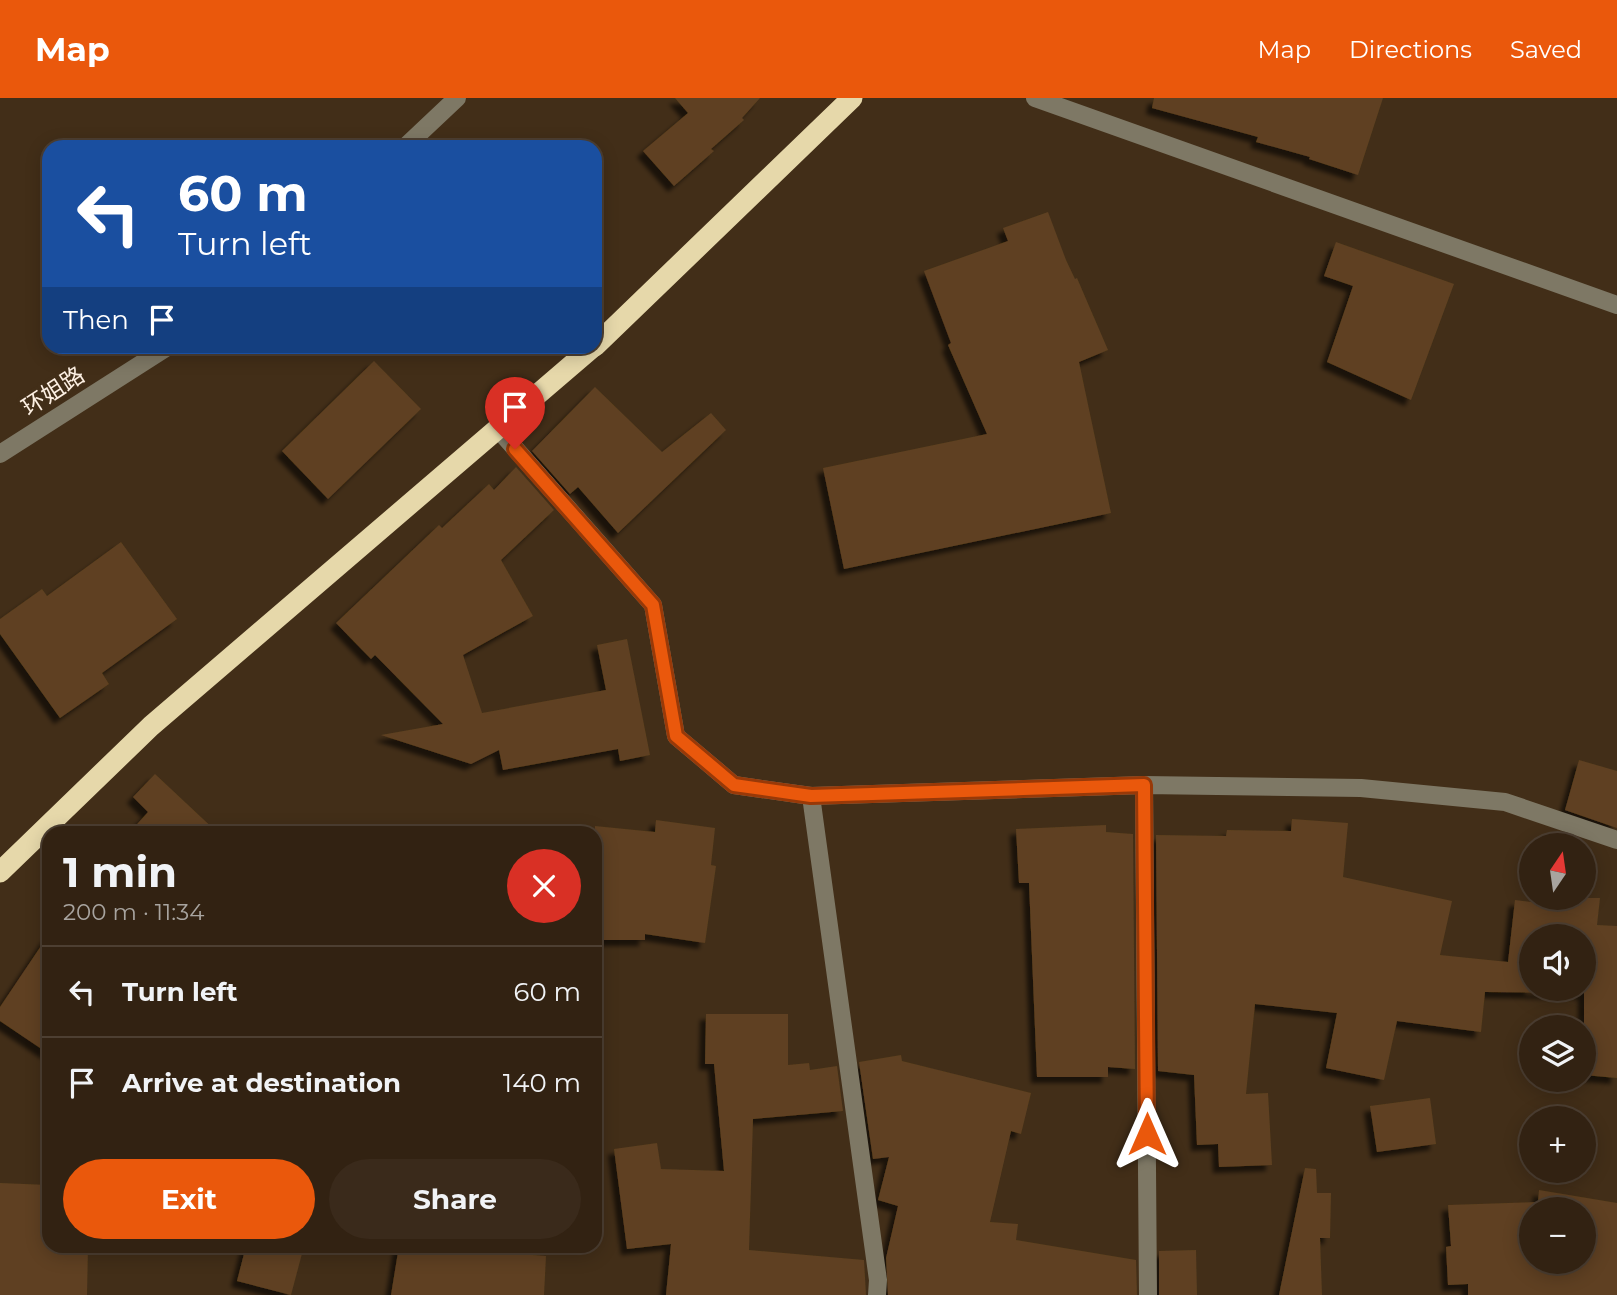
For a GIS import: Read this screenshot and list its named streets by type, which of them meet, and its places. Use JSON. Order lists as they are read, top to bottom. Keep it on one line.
{"streets":{"street":["环姐路"]},"north":"top","page":{"header":"Map","nav":["Map","Directions","Saved"],"turn":["60 m","Turn left"],"then":"Then","heading":["1 min","200 m · 11:34"],"map_buttons":["+","−"],"list":[{"name":"Turn left","value":"60 m"},{"name":"Arrive at destination","value":"140 m"}],"buttons":["Exit","Share"]}}
